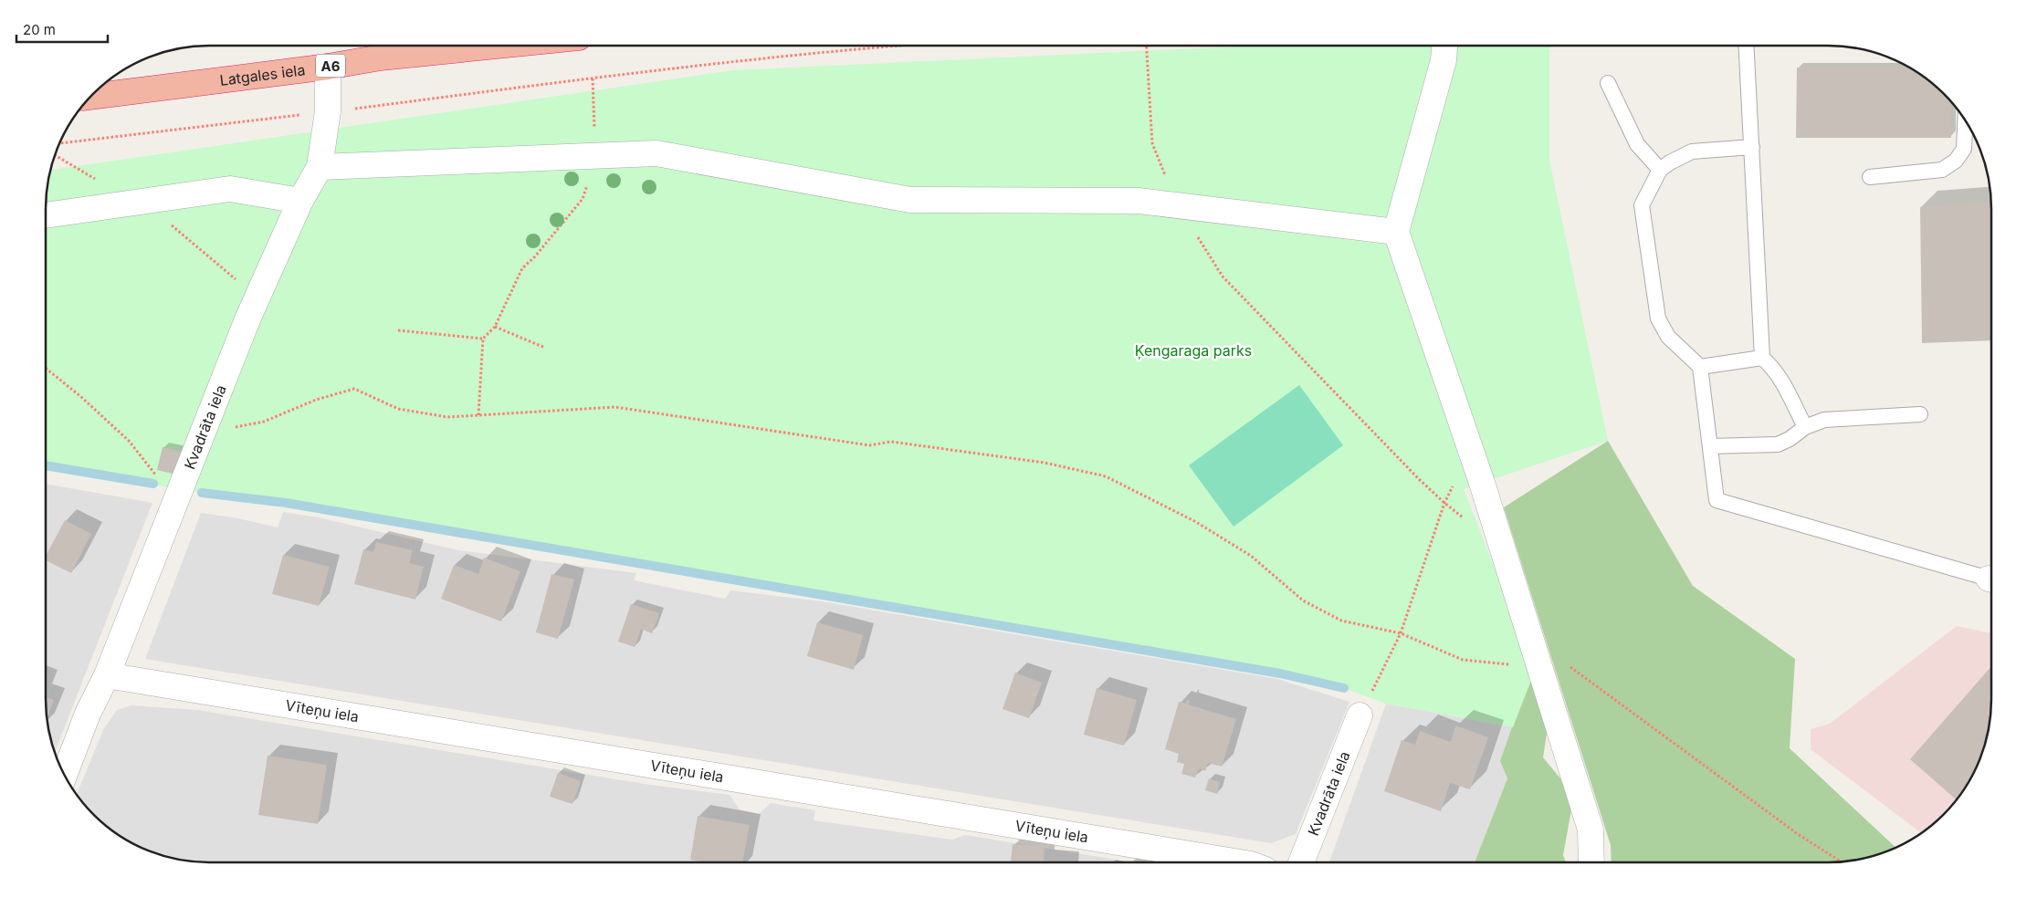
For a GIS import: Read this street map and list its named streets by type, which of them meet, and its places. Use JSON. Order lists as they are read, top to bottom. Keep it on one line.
{"streets":{"highway":["A6","Latgales iela"],"street":["Kvadrāta iela","Vīteņu iela"]},"crossings":[["Latgales iela","Kvadrāta iela"],["Kvadrāta iela","Vīteņu iela"]],"parks":["Ķengaraga parks"],"scale_bar":"20 m"}
